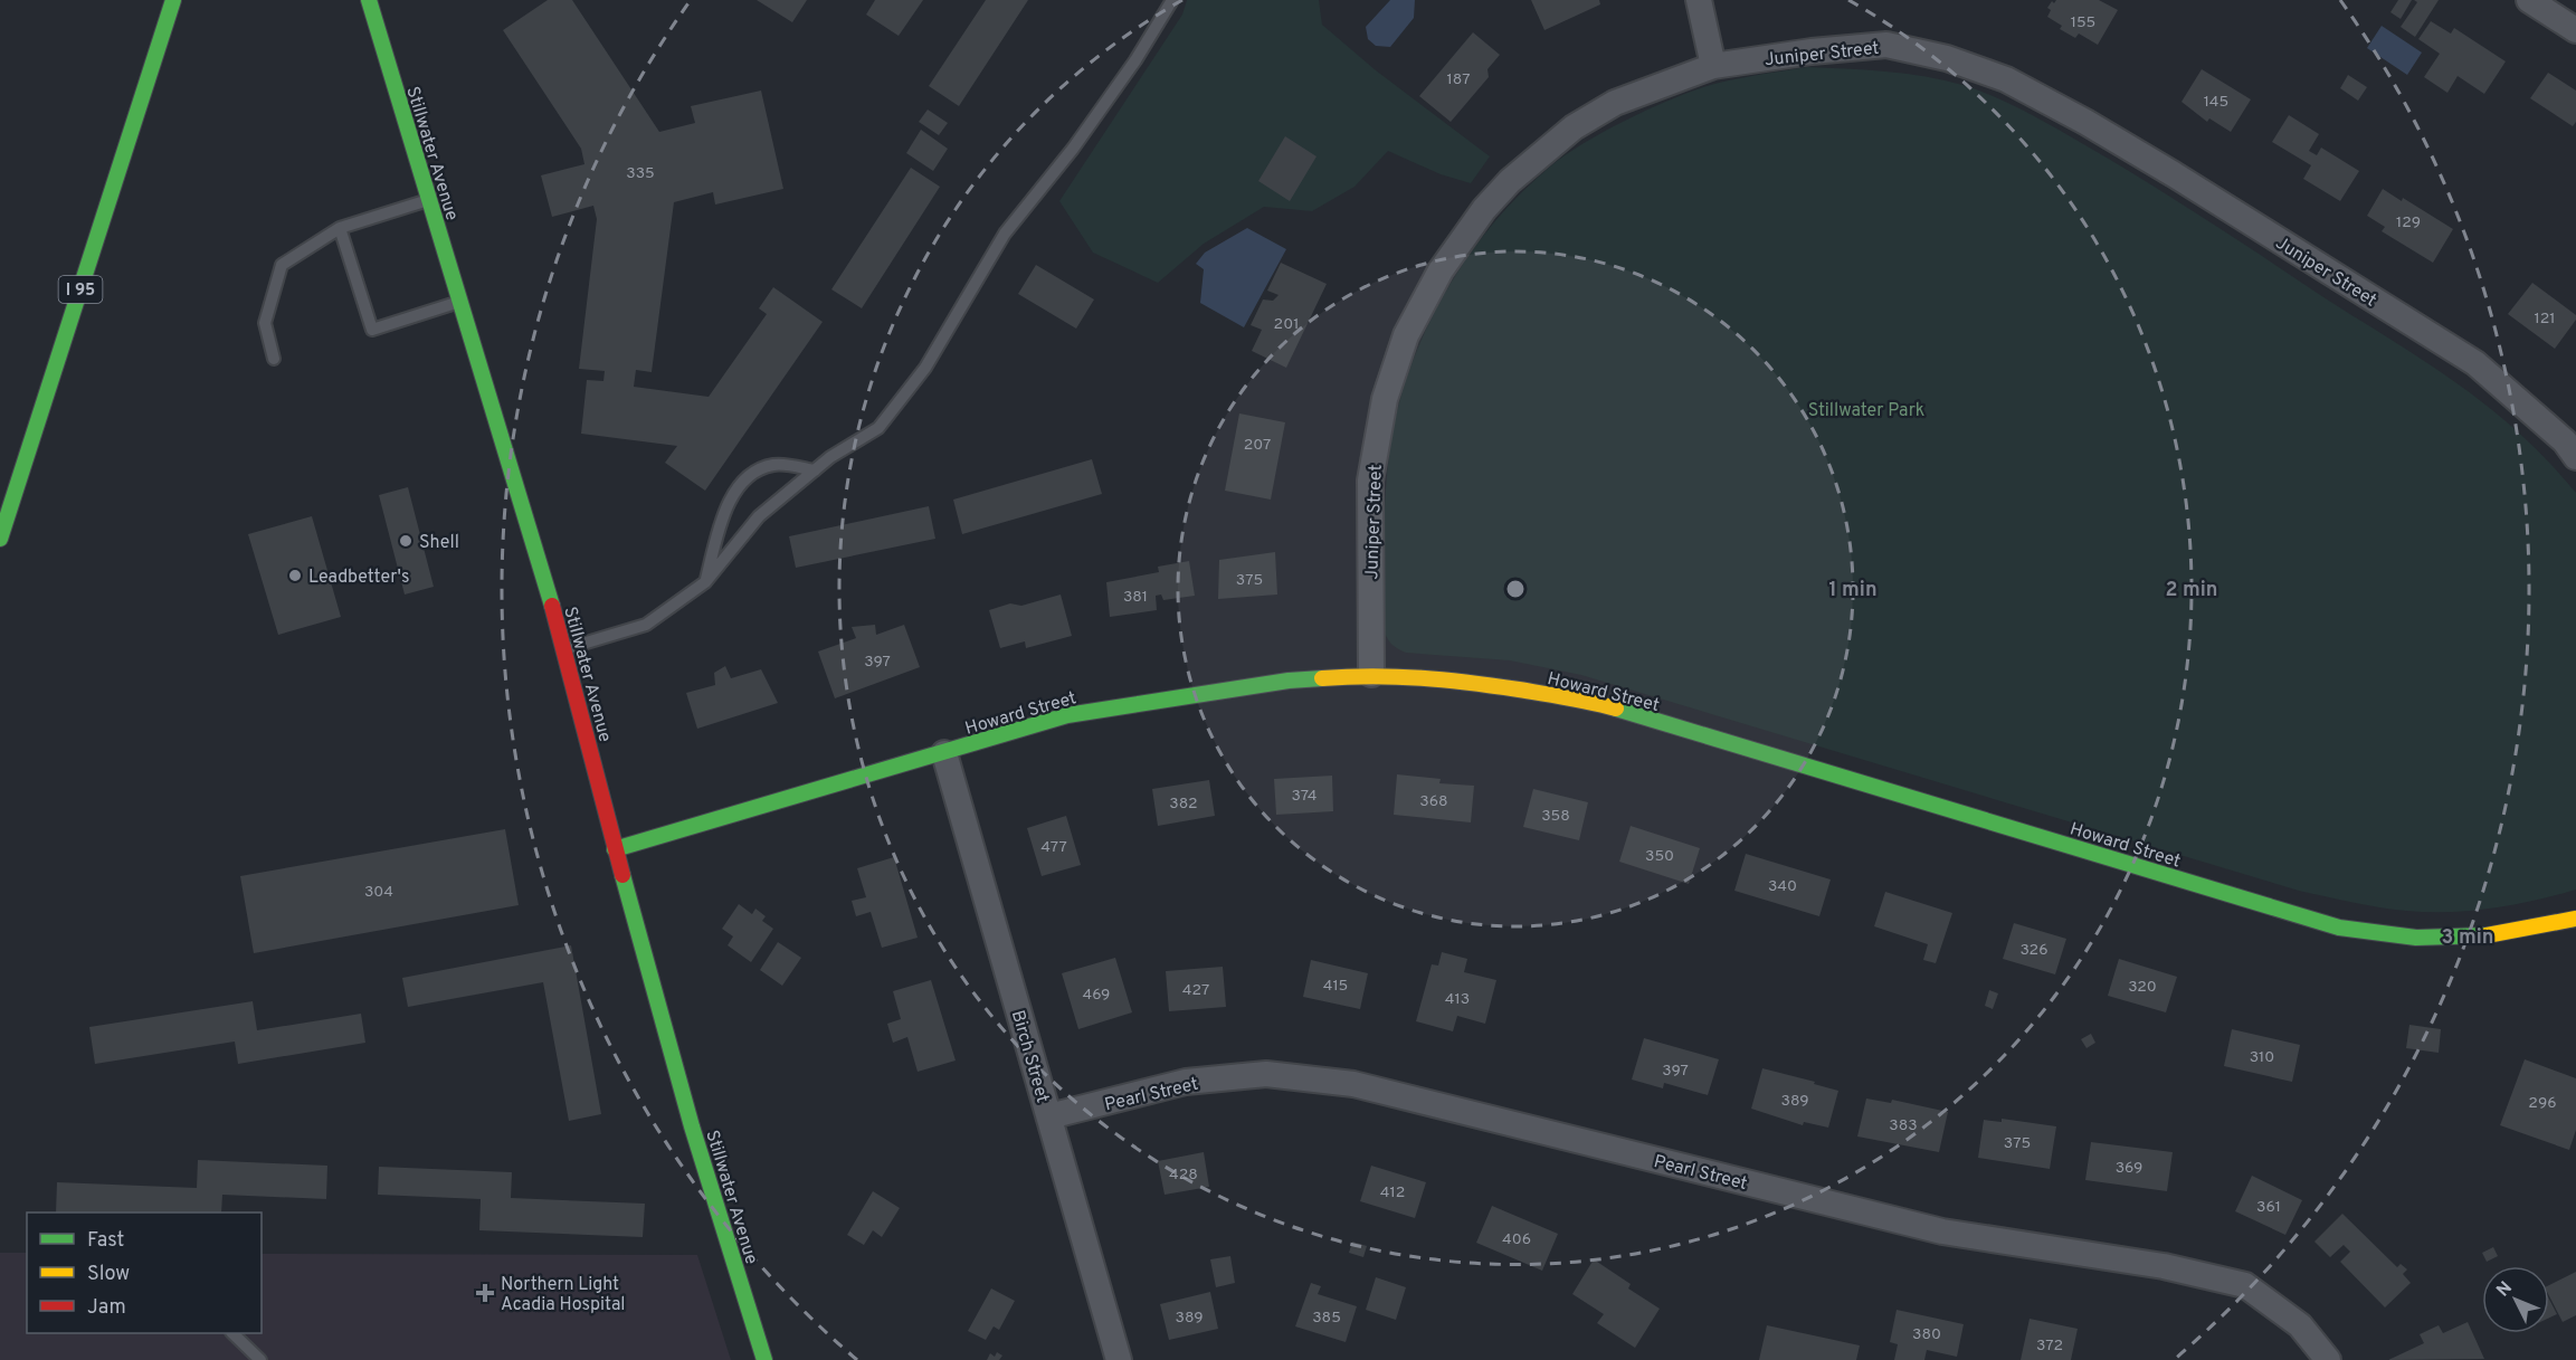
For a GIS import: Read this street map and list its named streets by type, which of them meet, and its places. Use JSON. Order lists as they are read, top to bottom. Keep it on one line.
{"streets":{"main road":["Stillwater Avenue","I 95","Howard Street"],"street":["Juniper Street","Birch Street","Pearl Street"]},"crossings":[["Juniper Street","Howard Street"],["Stillwater Avenue","Howard Street"],["Howard Street","Birch Street"],["Birch Street","Pearl Street"]],"parks":["Stillwater Park"],"places":{"other":["Shell","Leadbetter's"],"health":["Northern Light Acadia Hospital"]},"house_numbers":["155","187","145","335","129","121","201","207","375","381","397","374","368","382","358","477","350","340","304","326","415","320","427","469","413","310","397","389","296","383","375","369","428","412","361","406","389","385","380","372"],"legend":["Fast","Slow","Jam"],"north":"top left","rings":["1 min","2 min","3 min"]}
